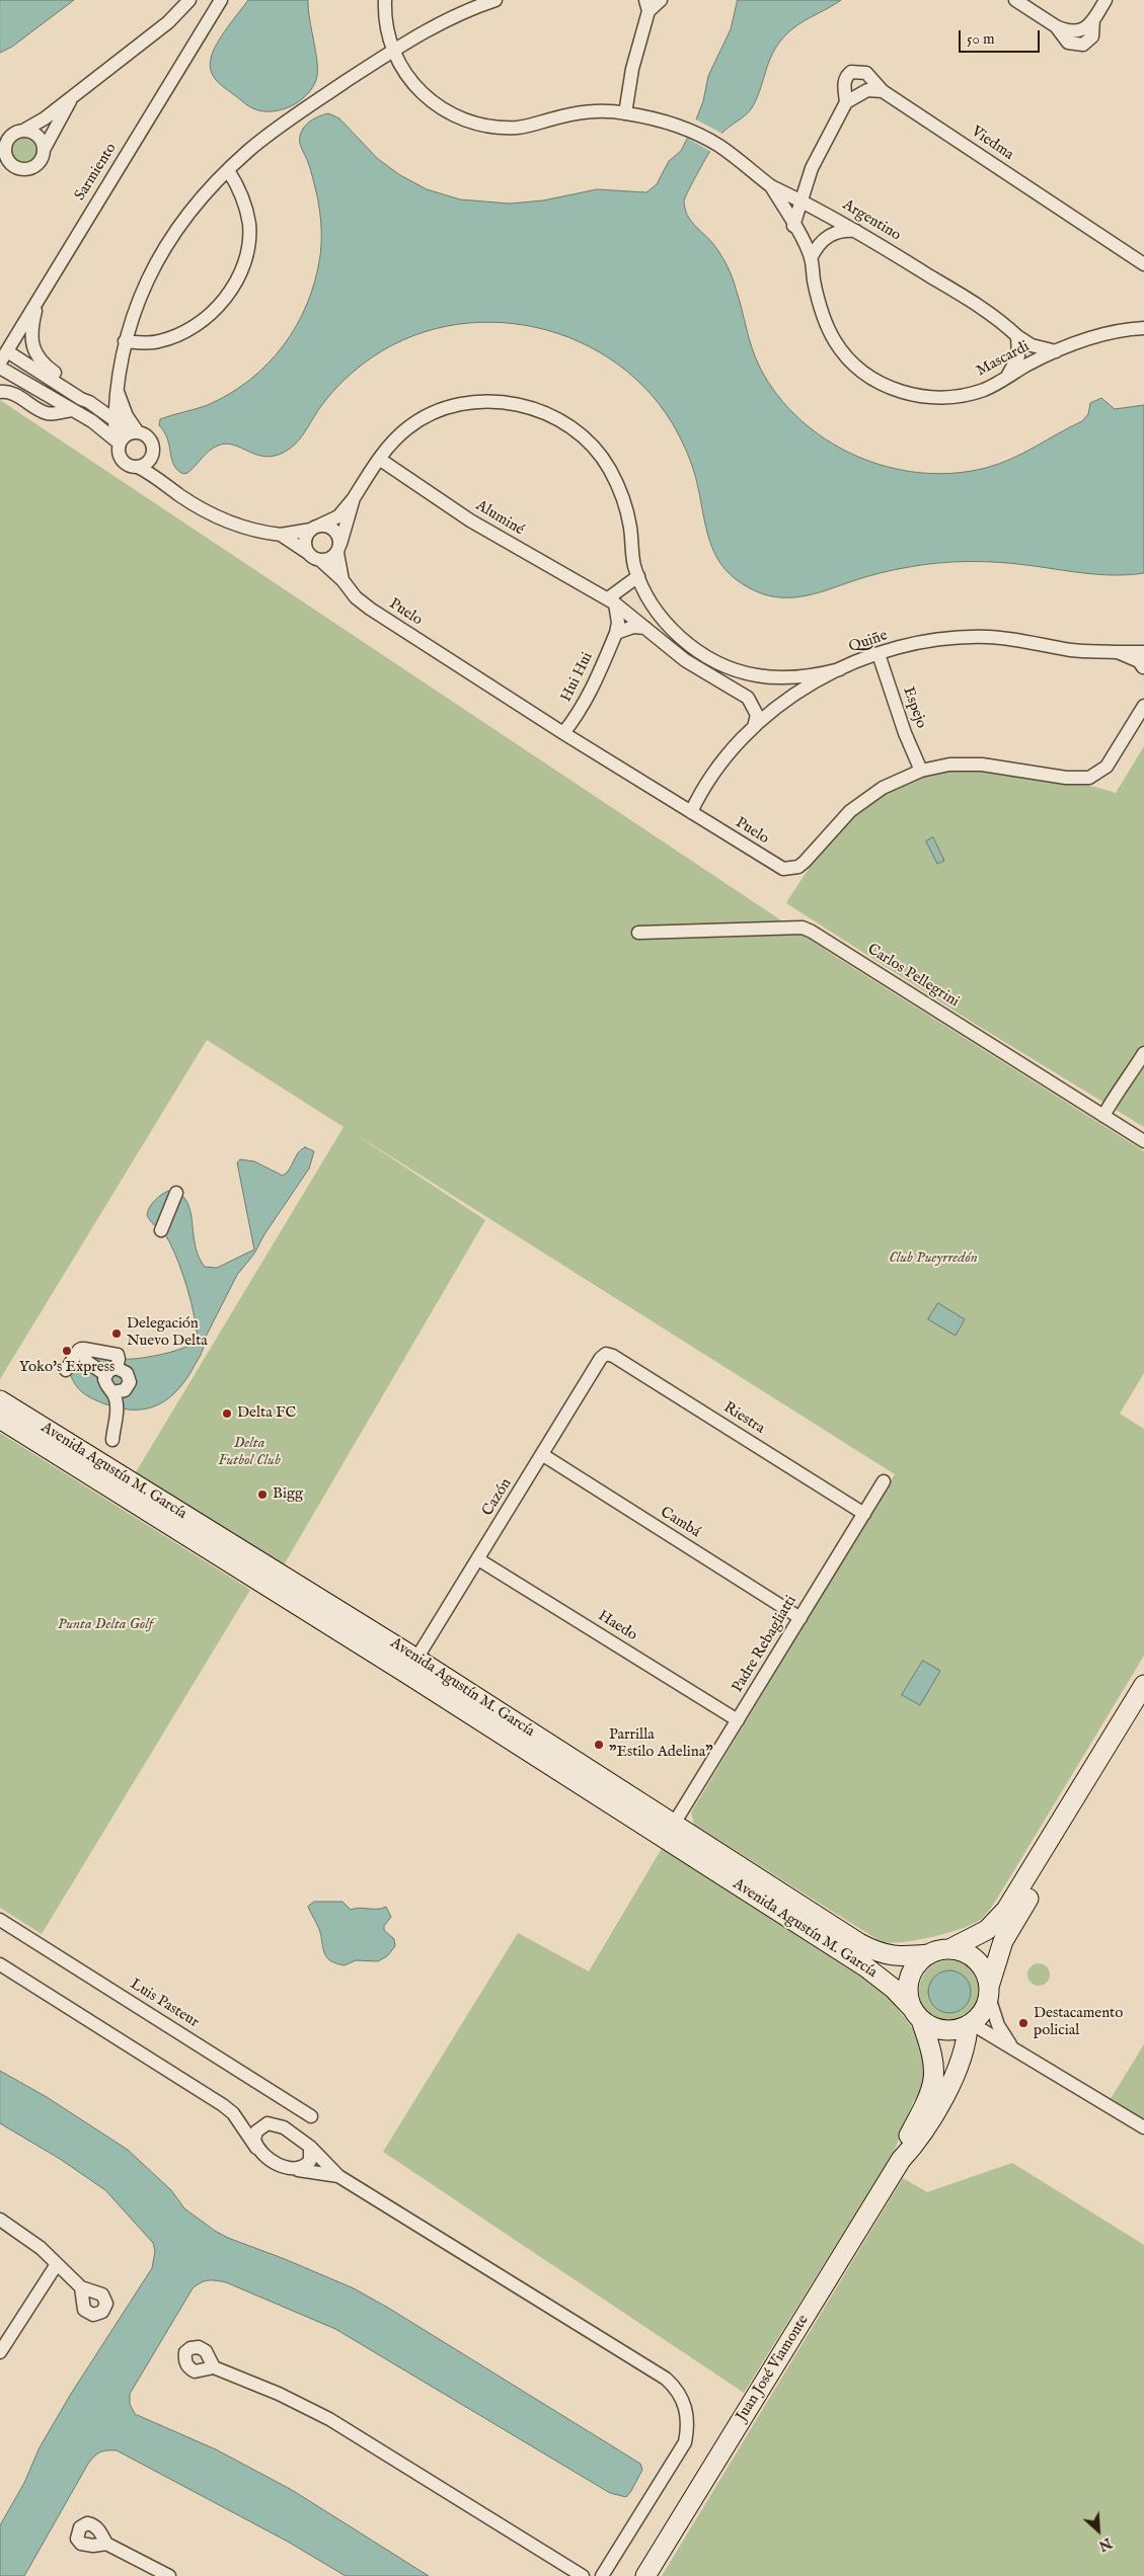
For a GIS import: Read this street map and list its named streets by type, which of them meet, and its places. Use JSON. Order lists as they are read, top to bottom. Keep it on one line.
{"streets":{"main road":["Avenida Agustín M. García","Juan José Viamonte"],"street":["Viedma","Sarmiento","Argentino","Mascardi","Aluminé","Puelo","Quiñe","Hui Hui","Espejo","Carlos Pellegrini","Riestra","Cazón","Cambá","Haedo","Padre Rebagliatti","Luis Pasteur"]},"crossings":[["Argentino","Mascardi"],["Aluminé","Quiñe"],["Puelo","Quiñe"],["Puelo","Hui Hui"],["Puelo","Espejo"],["Quiñe","Espejo"],["Riestra","Cazón"],["Riestra","Padre Rebagliatti"],["Avenida Agustín M. García","Cazón"],["Avenida Agustín M. García","Padre Rebagliatti"],["Avenida Agustín M. García","Juan José Viamonte"],["Cazón","Cambá"],["Cazón","Haedo"],["Cambá","Padre Rebagliatti"],["Haedo","Padre Rebagliatti"]],"parks":["Club Pueyrredón","Delta Futbol Club","Punta Delta Golf"],"places":["Delegación Nuevo Delta","Yoko's Express","Delta FC","Bigg","Parrilla \"Estilo Adelina\"","Destacamento policial"],"scale_bar":"50 m","north":"bottom right"}
